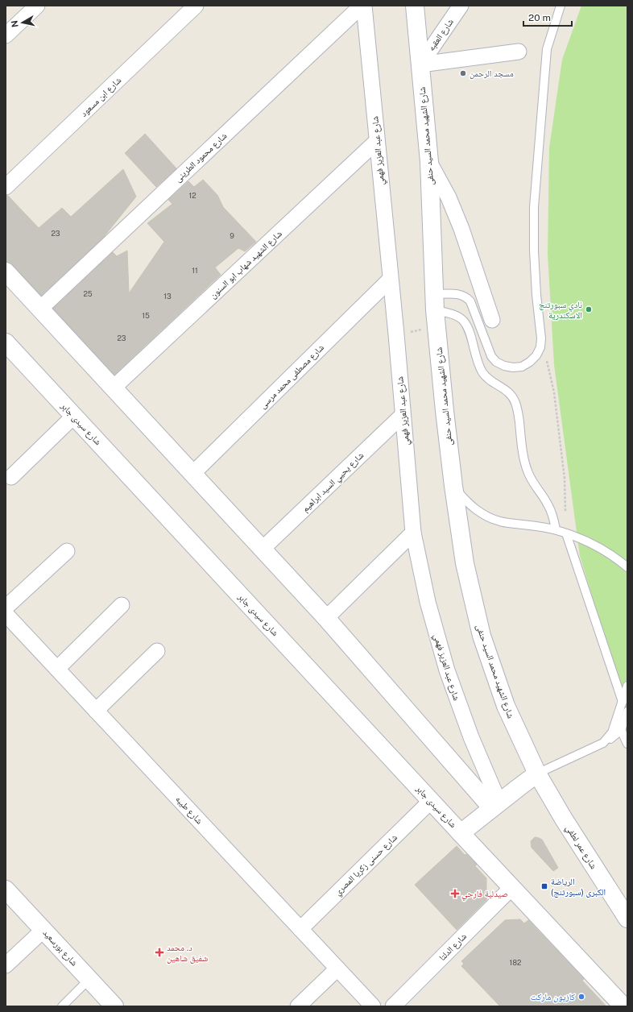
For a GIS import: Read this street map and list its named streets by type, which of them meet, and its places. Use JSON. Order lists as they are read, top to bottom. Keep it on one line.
{"streets":{"street":["شارع العقبه","شارع ابن مسعود","شارع الشهيد محمد السيد حنفى","شارع عبد العزيز فهمي","شارع محمود الطرينى","شارع الشهيد شهاب ابو السنون","شارع مصطفى محمد مرسى","شارع سيدى جابر","شارع يحيي السيد ابراهيم","شارع طيبه","شارع عمر لطفي","شارع حسنى زكريا المصري","شارع الدلتا","شارع بورسعيد"]},"crossings":[["شارع العقبه","شارع الشهيد محمد السيد حنفى"],["شارع الشهيد محمد السيد حنفى","شارع عمر لطفي"],["شارع عبد العزيز فهمي","شارع الشهيد شهاب ابو السنون"],["شارع عبد العزيز فهمي","شارع مصطفى محمد مرسى"],["شارع عبد العزيز فهمي","شارع يحيي السيد ابراهيم"],["شارع سيدى جابر","شارع حسنى زكريا المصري"],["شارع سيدى جابر","شارع الدلتا"],["شارع طيبه","شارع حسنى زكريا المصري"]],"places":{"other":["مسجد الرحمن","نادي سبورتنج الاسكندرية","كازيون ماركت"],"transit":["الرياضة (سبورتنج) الكبرى"],"health":["صيدلية فارحي","د. محمد شفيق شاهين"]},"house_numbers":["12","23","9","11","25","13","15","23","182"],"scale_bar":"20 m","north":"left"}
